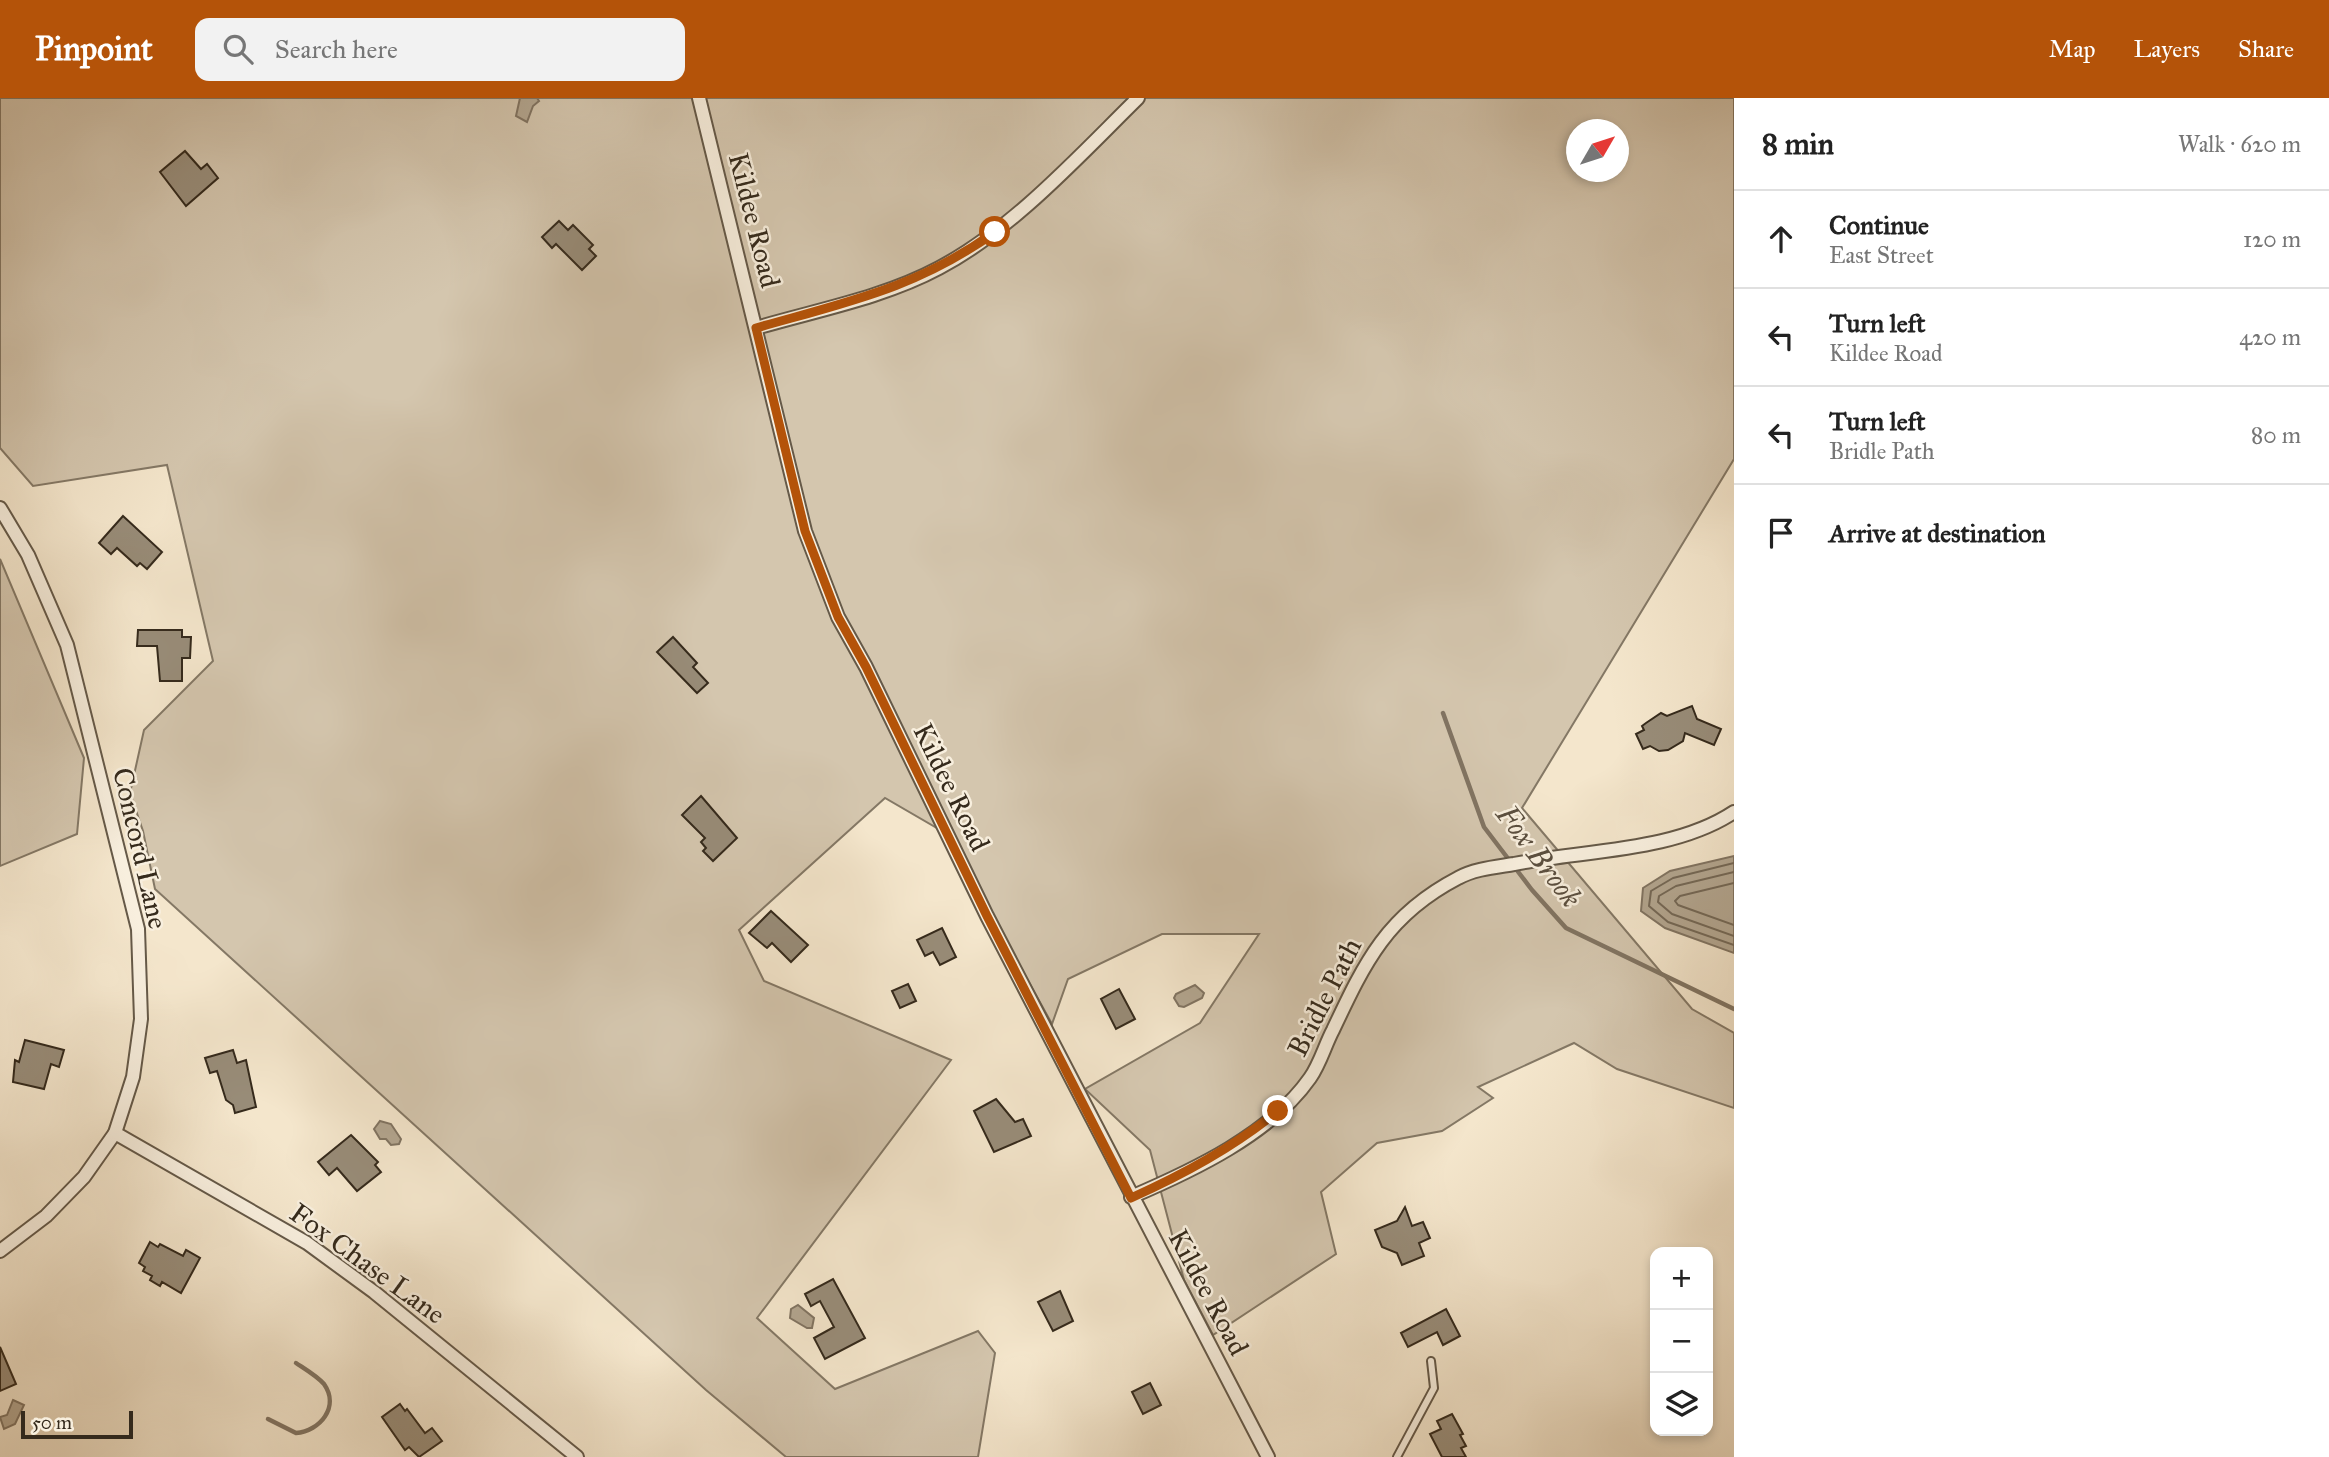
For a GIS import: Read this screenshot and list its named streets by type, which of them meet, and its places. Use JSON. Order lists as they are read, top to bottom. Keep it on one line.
{"streets":{"street":["Kildee Road","Concord Lane","Bridle Path","Fox Chase Lane"]},"crossings":[["Kildee Road","Bridle Path"],["Concord Lane","Fox Chase Lane"]],"water":["Fox Brook"],"scale_bar":"50 m","north":"top right","page":{"header":"Pinpoint","search":"Search here","nav":["Map","Layers","Share"],"heading":["8 min","Walk · 620 m"],"list":[["Continue","East Street","120 m"],["Turn left","Kildee Road","420 m"],["Turn left","Bridle Path","80 m"],"Arrive at destination"],"map_buttons":["+","−"],"scale":"50 m"}}
